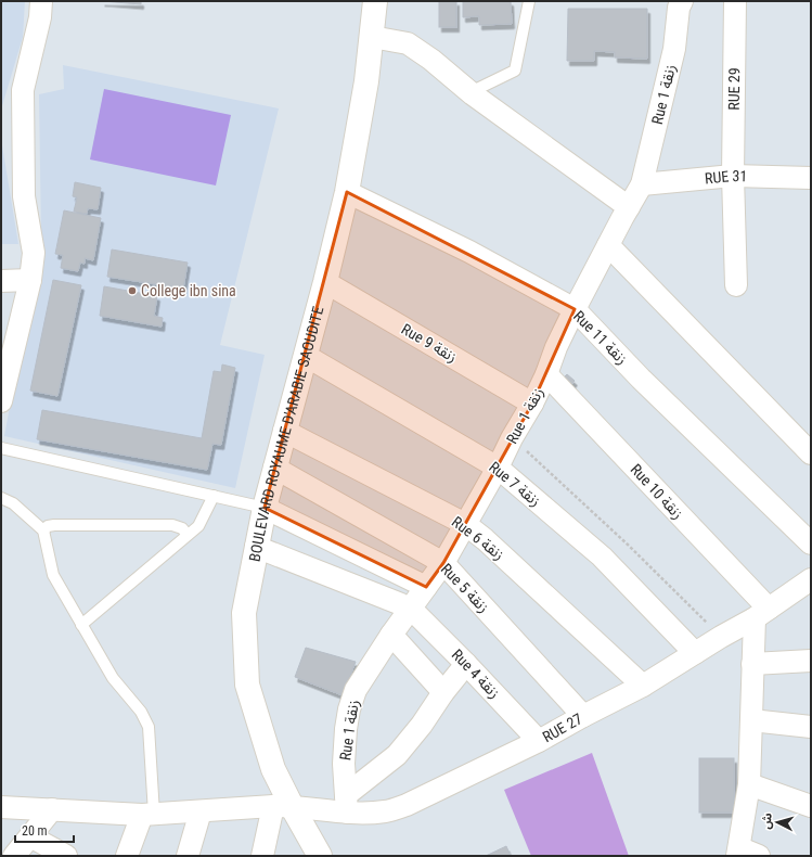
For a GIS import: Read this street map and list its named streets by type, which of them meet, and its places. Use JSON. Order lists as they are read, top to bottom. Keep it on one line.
{"streets":{"main road":["BOULEVARD ROYAUME D'ARABIE SAOUDITE"],"street":["RUE 29","Rue 1 زنقة","RUE 31","Rue 11 زنقة","Rue 9 زنقة","Rue 7 زنقة","Rue 10 زنقة","Rue 6 زنقة","Rue 5 زنقة","Rue 4 زنقة","RUE 27"]},"crossings":[["RUE 29","RUE 31"],["Rue 1 زنقة","RUE 31"],["Rue 1 زنقة","Rue 11 زنقة"],["Rue 1 زنقة","Rue 9 زنقة"],["Rue 1 زنقة","Rue 7 زنقة"],["Rue 1 زنقة","Rue 10 زنقة"],["Rue 1 زنقة","Rue 6 زنقة"],["Rue 1 زنقة","Rue 5 زنقة"],["Rue 1 زنقة","Rue 4 زنقة"],["Rue 1 زنقة","RUE 27"],["Rue 11 زنقة","BOULEVARD ROYAUME D'ARABIE SAOUDITE"],["Rue 9 زنقة","BOULEVARD ROYAUME D'ARABIE SAOUDITE"],["BOULEVARD ROYAUME D'ARABIE SAOUDITE","Rue 7 زنقة"],["BOULEVARD ROYAUME D'ARABIE SAOUDITE","Rue 6 زنقة"],["BOULEVARD ROYAUME D'ARABIE SAOUDITE","Rue 5 زنقة"],["BOULEVARD ROYAUME D'ARABIE SAOUDITE","Rue 4 زنقة"],["BOULEVARD ROYAUME D'ARABIE SAOUDITE","RUE 27"],["Rue 7 زنقة","RUE 27"],["Rue 10 زنقة","RUE 27"],["Rue 6 زنقة","RUE 27"],["Rue 5 زنقة","RUE 27"],["Rue 4 زنقة","RUE 27"]],"places":["College ibn sina"],"scale_bar":"20 m","north":"left"}
